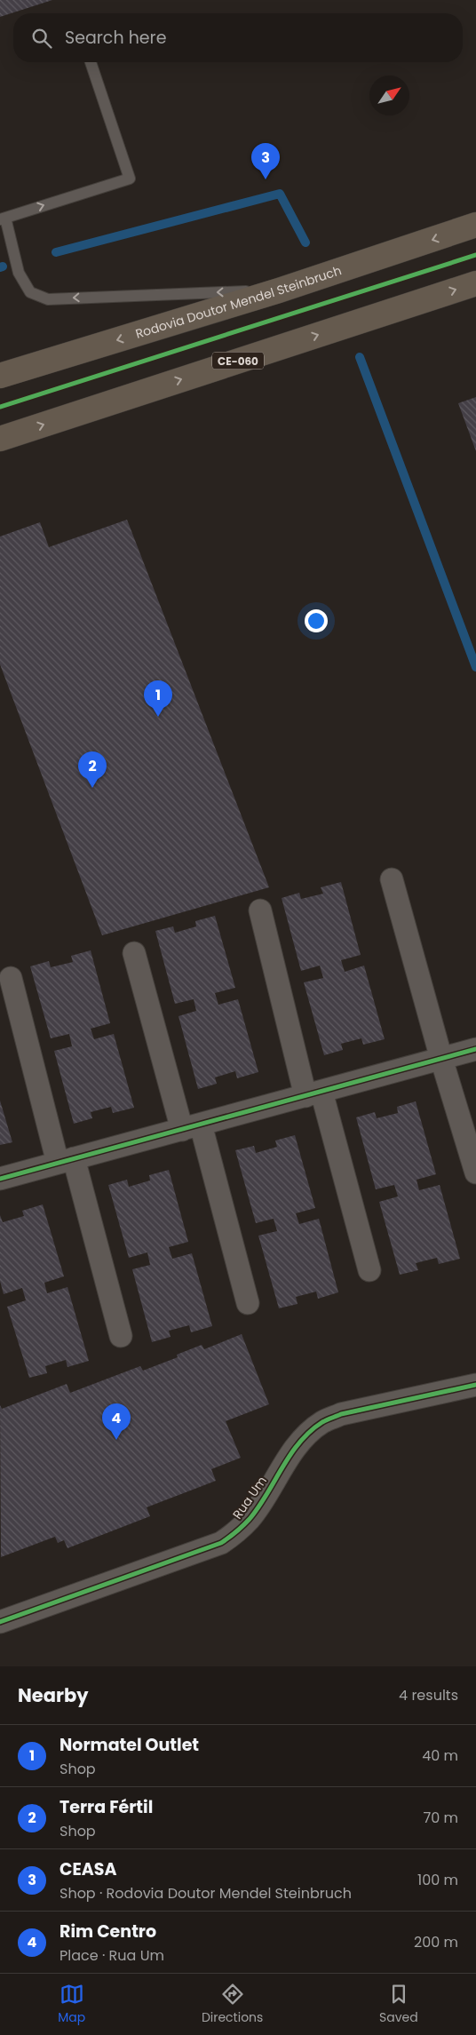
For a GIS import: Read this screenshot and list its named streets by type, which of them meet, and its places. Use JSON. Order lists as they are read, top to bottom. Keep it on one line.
{"streets":{"highway":["Rodovia Doutor Mendel Steinbruch","CE-060"],"street":["Rua Um"]},"north":"top right","page":{"search":"Search here","pins":["3","1","2","4"],"heading":["Nearby","4 results"],"list":[{"mark":"1","name":"Normatel Outlet","note":"Shop","value":"40 m"},{"mark":"2","name":"Terra Fértil","note":"Shop","value":"70 m"},{"mark":"3","name":"CEASA","note":"Shop · Rodovia Doutor Mendel Steinbruch","value":"100 m"},{"mark":"4","name":"Rim Centro","note":"Place · Rua Um","value":"200 m"}],"nav":["Map","Directions","Saved"]}}
